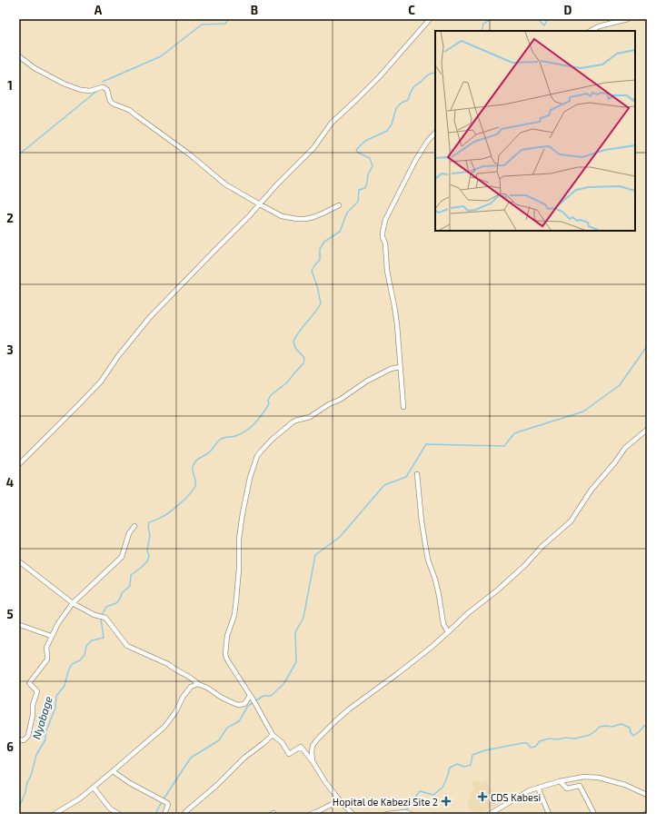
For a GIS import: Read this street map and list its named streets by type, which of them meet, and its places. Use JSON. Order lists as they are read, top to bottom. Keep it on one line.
{"water":["Nyabage"],"places":{"health":["CDS Kabesi","Hopital de Kabezi Site 2"]},"grid":{"columns":["A","B","C","D"],"rows":["1","2","3","4","5","6"]}}
